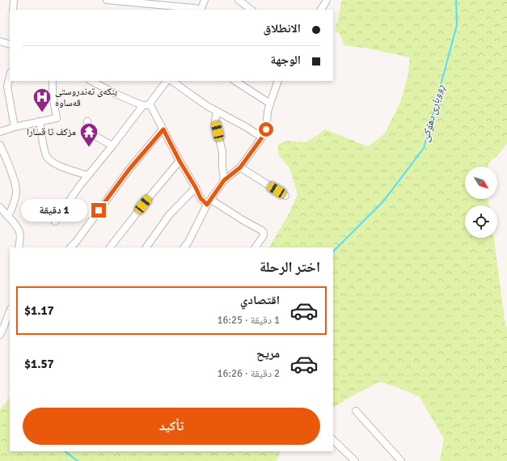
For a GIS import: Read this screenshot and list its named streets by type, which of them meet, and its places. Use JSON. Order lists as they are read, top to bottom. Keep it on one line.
{"water":["ڕووبارێ دهۆكێ"],"places":{"hospital":["بنکەی تەندروستی قەساوە"],"temple":["مزكف تا قسارا"]},"north":"bottom right","page":{"banner":["الانطلاق","الوجهة"],"bubble":"1 دقيقة","heading":"اختر الرحلة","list":[{"name":"اقتصادي","note":"1 دقيقة · 16:25","value":"$1.17"},{"name":"مريح","note":"2 دقيقة · 16:26","value":"$1.57"}],"buttons":"تأكيد"}}
